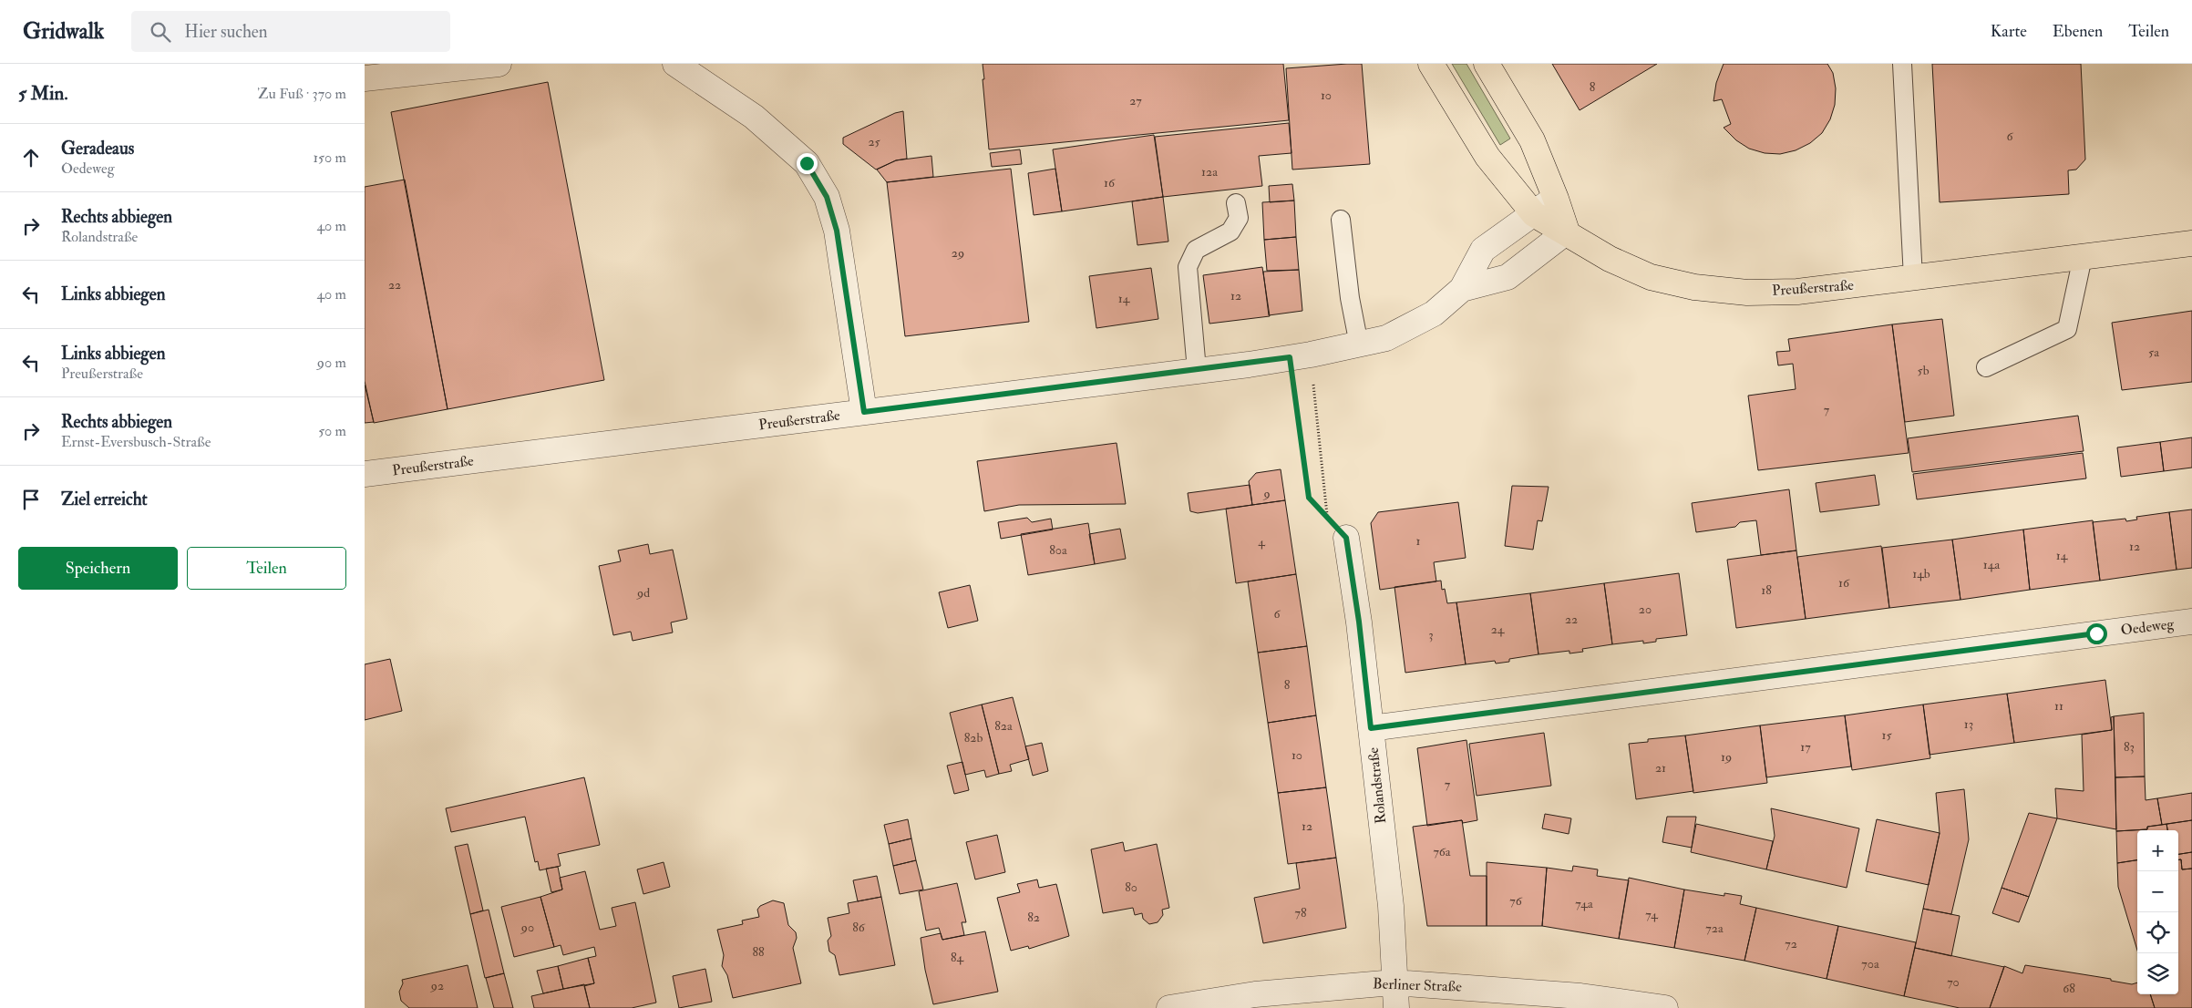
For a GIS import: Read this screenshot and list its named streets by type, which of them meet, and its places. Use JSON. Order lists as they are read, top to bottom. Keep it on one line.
{"streets":{"main road":["Preußerstraße"],"street":["Oedeweg","Rolandstraße","Berliner Straße"]},"crossings":[["Oedeweg","Rolandstraße"],["Rolandstraße","Berliner Straße"]],"house_numbers":["8","10","27","6","25","12a","16","29","22","12","14","5a","5b","7","9","1","4","12","80a","14","14a","14b","16","18","9d","20","6","22","24","3","8","11","13","82a","15","82b","17","83","10","19","21","7","12","76a","80","76","74a","78","74","82","90","86","72a","72","88","84","70a","70","92","68"],"page":{"header":"Gridwalk","search":"Hier suchen","nav":["Karte","Ebenen","Teilen"],"heading":["5 Min.","Zu Fuß · 370 m"],"list":[["Geradeaus","Oedeweg","150 m"],["Rechts abbiegen","Rolandstraße","40 m"],["Links abbiegen","40 m"],["Links abbiegen","Preußerstraße","90 m"],["Rechts abbiegen","Ernst-Eversbusch-Straße","50 m"],"Ziel erreicht"],"buttons":["Speichern","Teilen"],"map_buttons":["+","−"]}}
